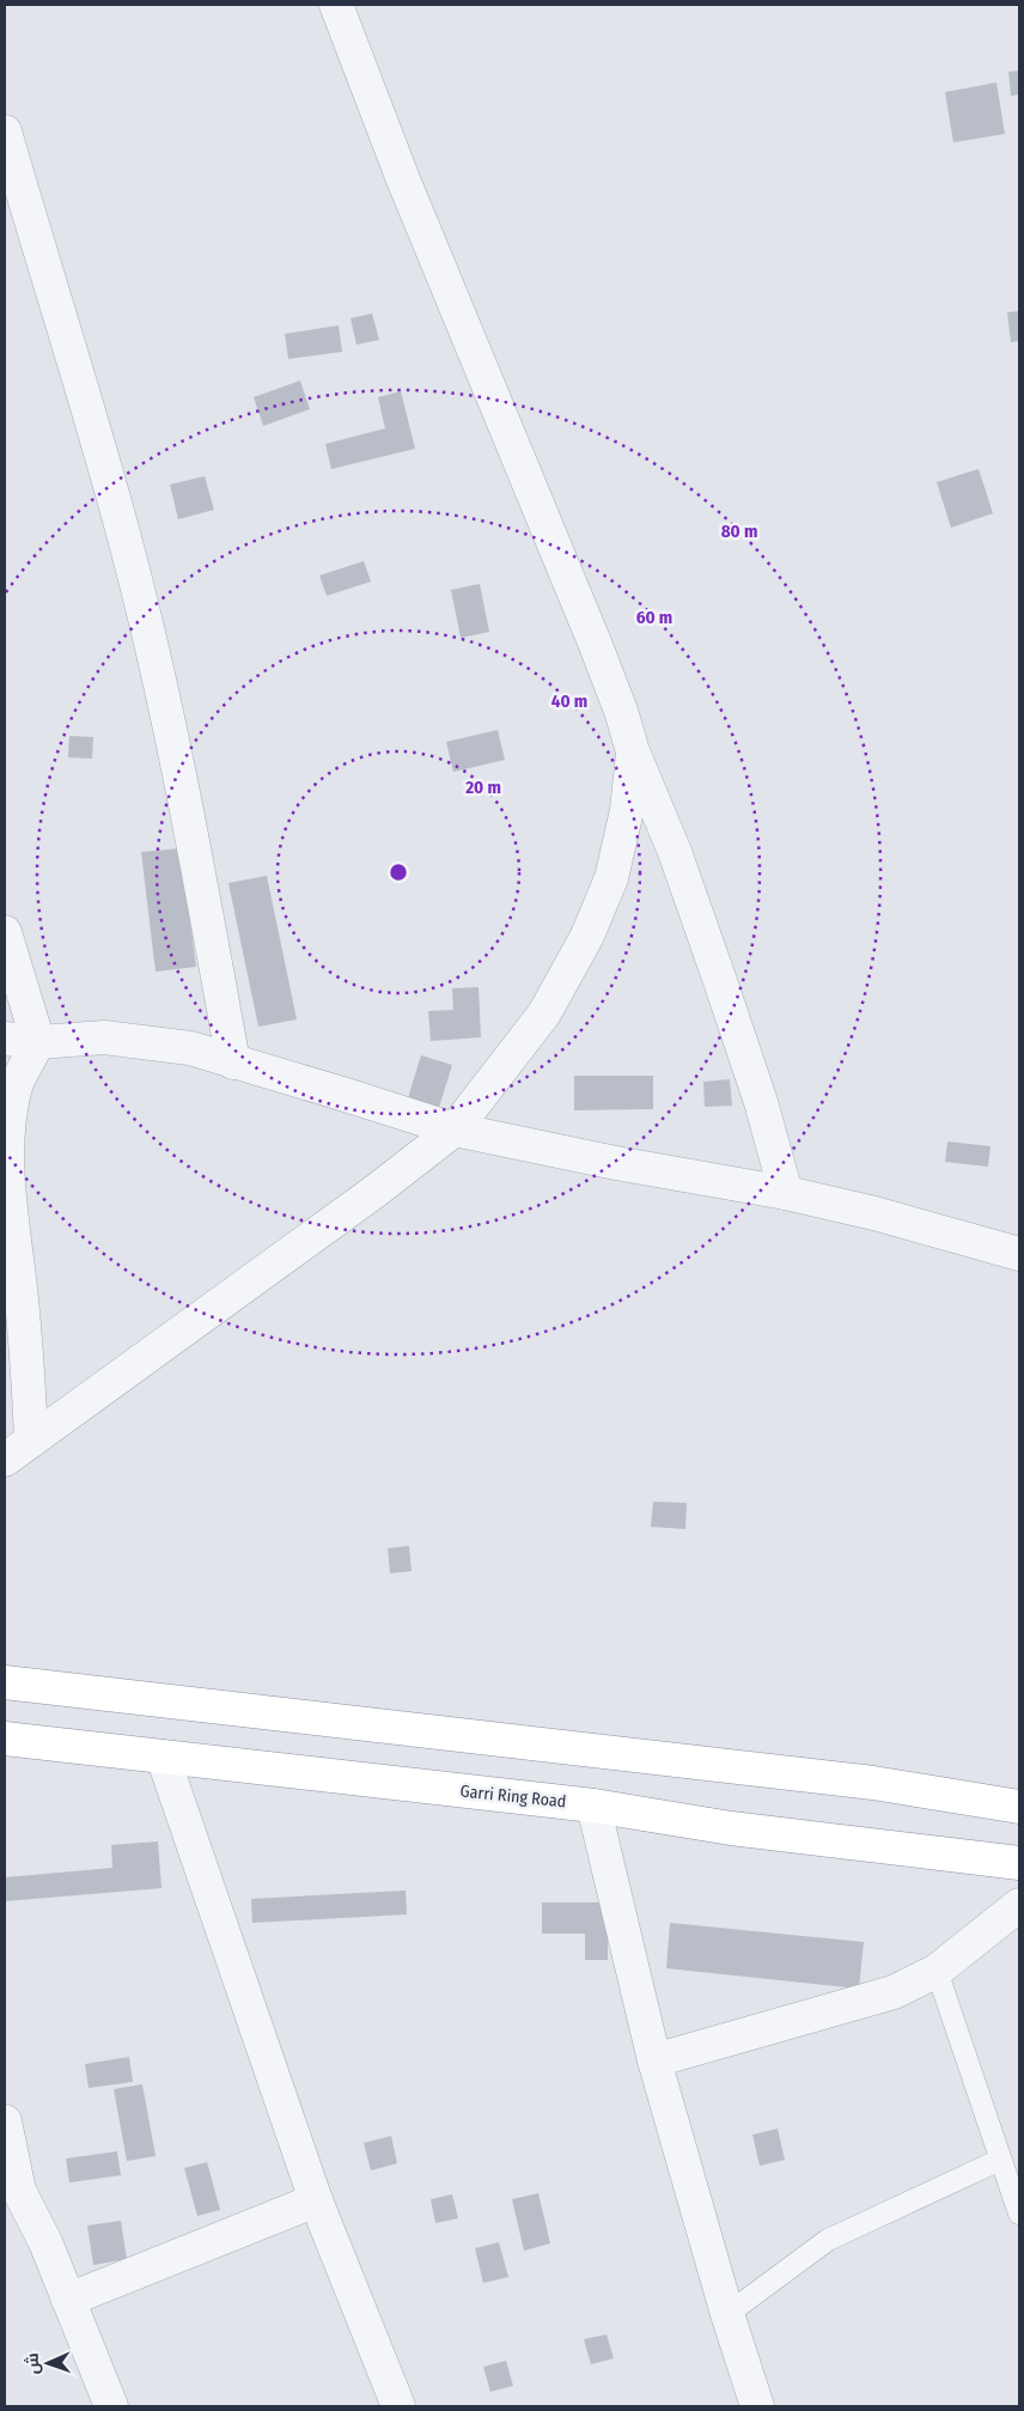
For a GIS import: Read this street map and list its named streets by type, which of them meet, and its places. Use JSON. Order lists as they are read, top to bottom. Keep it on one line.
{"streets":{"highway":["Garri Ring Road"]},"north":"left","rings":["80 m","60 m","40 m","20 m"]}
